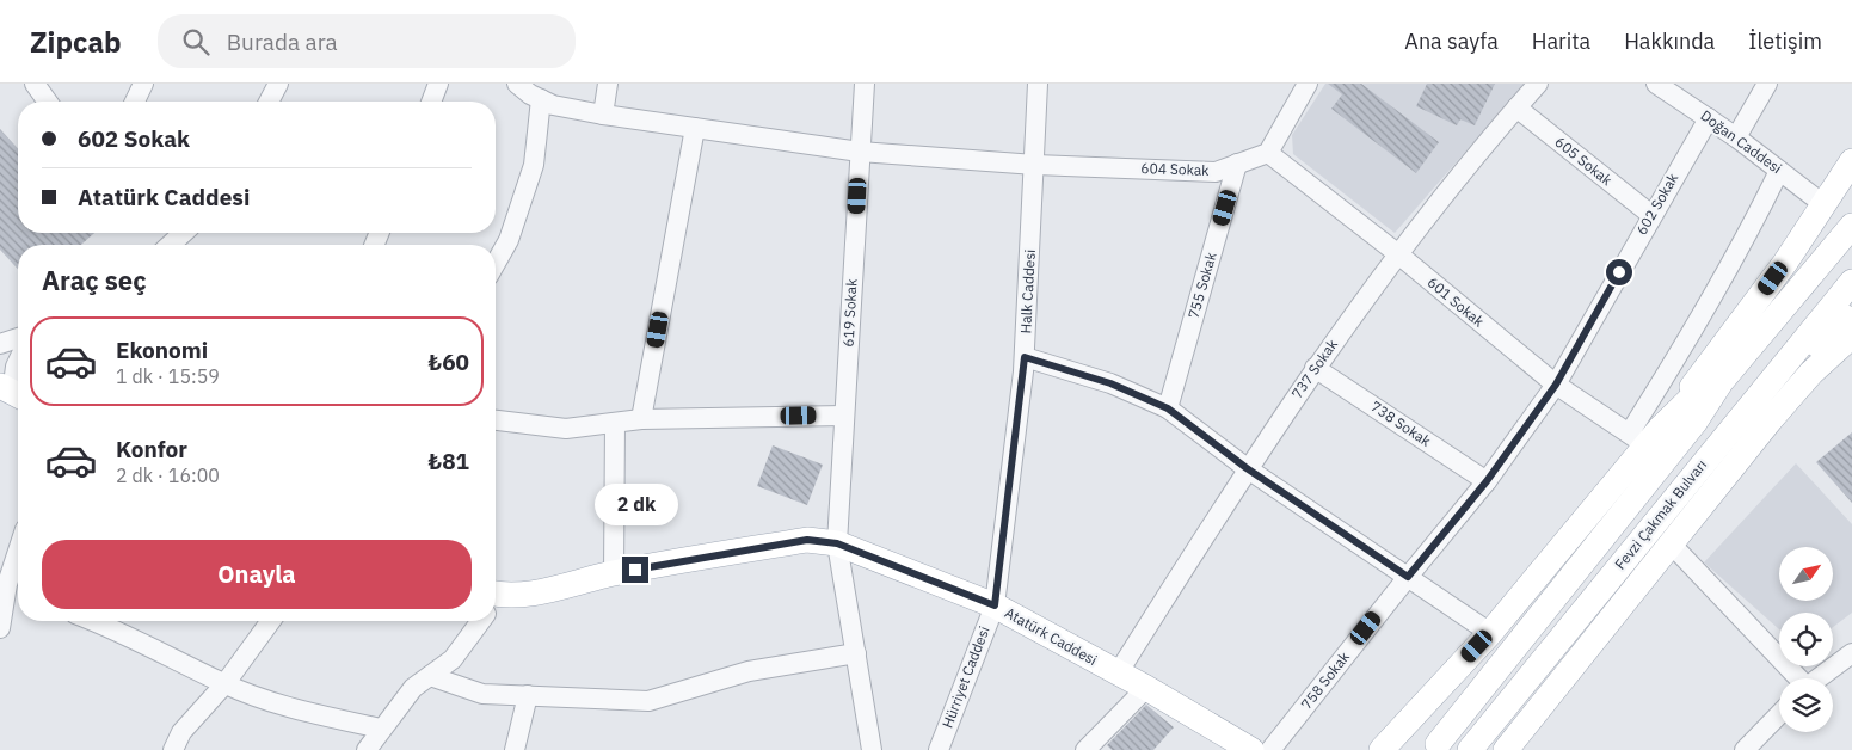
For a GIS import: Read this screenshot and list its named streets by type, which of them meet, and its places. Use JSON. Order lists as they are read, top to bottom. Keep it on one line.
{"streets":{"main road":["Fevzi Çakmak Bulvarı","Atatürk Caddesi"],"street":["Doğan Caddesi","605 Sokak","604 Sokak","602 Sokak","755 Sokak","Halk Caddesi","601 Sokak","619 Sokak","737 Sokak","738 Sokak","Hürriyet Caddesi","758 Sokak"]},"crossings":[["Doğan Caddesi","602 Sokak"],["605 Sokak","602 Sokak"],["605 Sokak","737 Sokak"],["604 Sokak","755 Sokak"],["604 Sokak","Halk Caddesi"],["604 Sokak","601 Sokak"],["604 Sokak","619 Sokak"],["602 Sokak","601 Sokak"],["602 Sokak","758 Sokak"],["Halk Caddesi","Atatürk Caddesi"],["Halk Caddesi","Hürriyet Caddesi"],["601 Sokak","737 Sokak"],["601 Sokak","758 Sokak"],["619 Sokak","Atatürk Caddesi"],["737 Sokak","738 Sokak"],["737 Sokak","Atatürk Caddesi"],["738 Sokak","758 Sokak"],["Atatürk Caddesi","Hürriyet Caddesi"]],"north":"top right","page":{"header":"Zipcab","search":"Burada ara","nav":["Ana sayfa","Harita","Hakkında","İletişim"],"banner":["602 Sokak","Atatürk Caddesi"],"heading":"Araç seç","list":[{"name":"Ekonomi","note":"1 dk · 15:59","value":"₺60"},{"name":"Konfor","note":"2 dk · 16:00","value":"₺81"}],"bubble":"2 dk","buttons":"Onayla"}}
